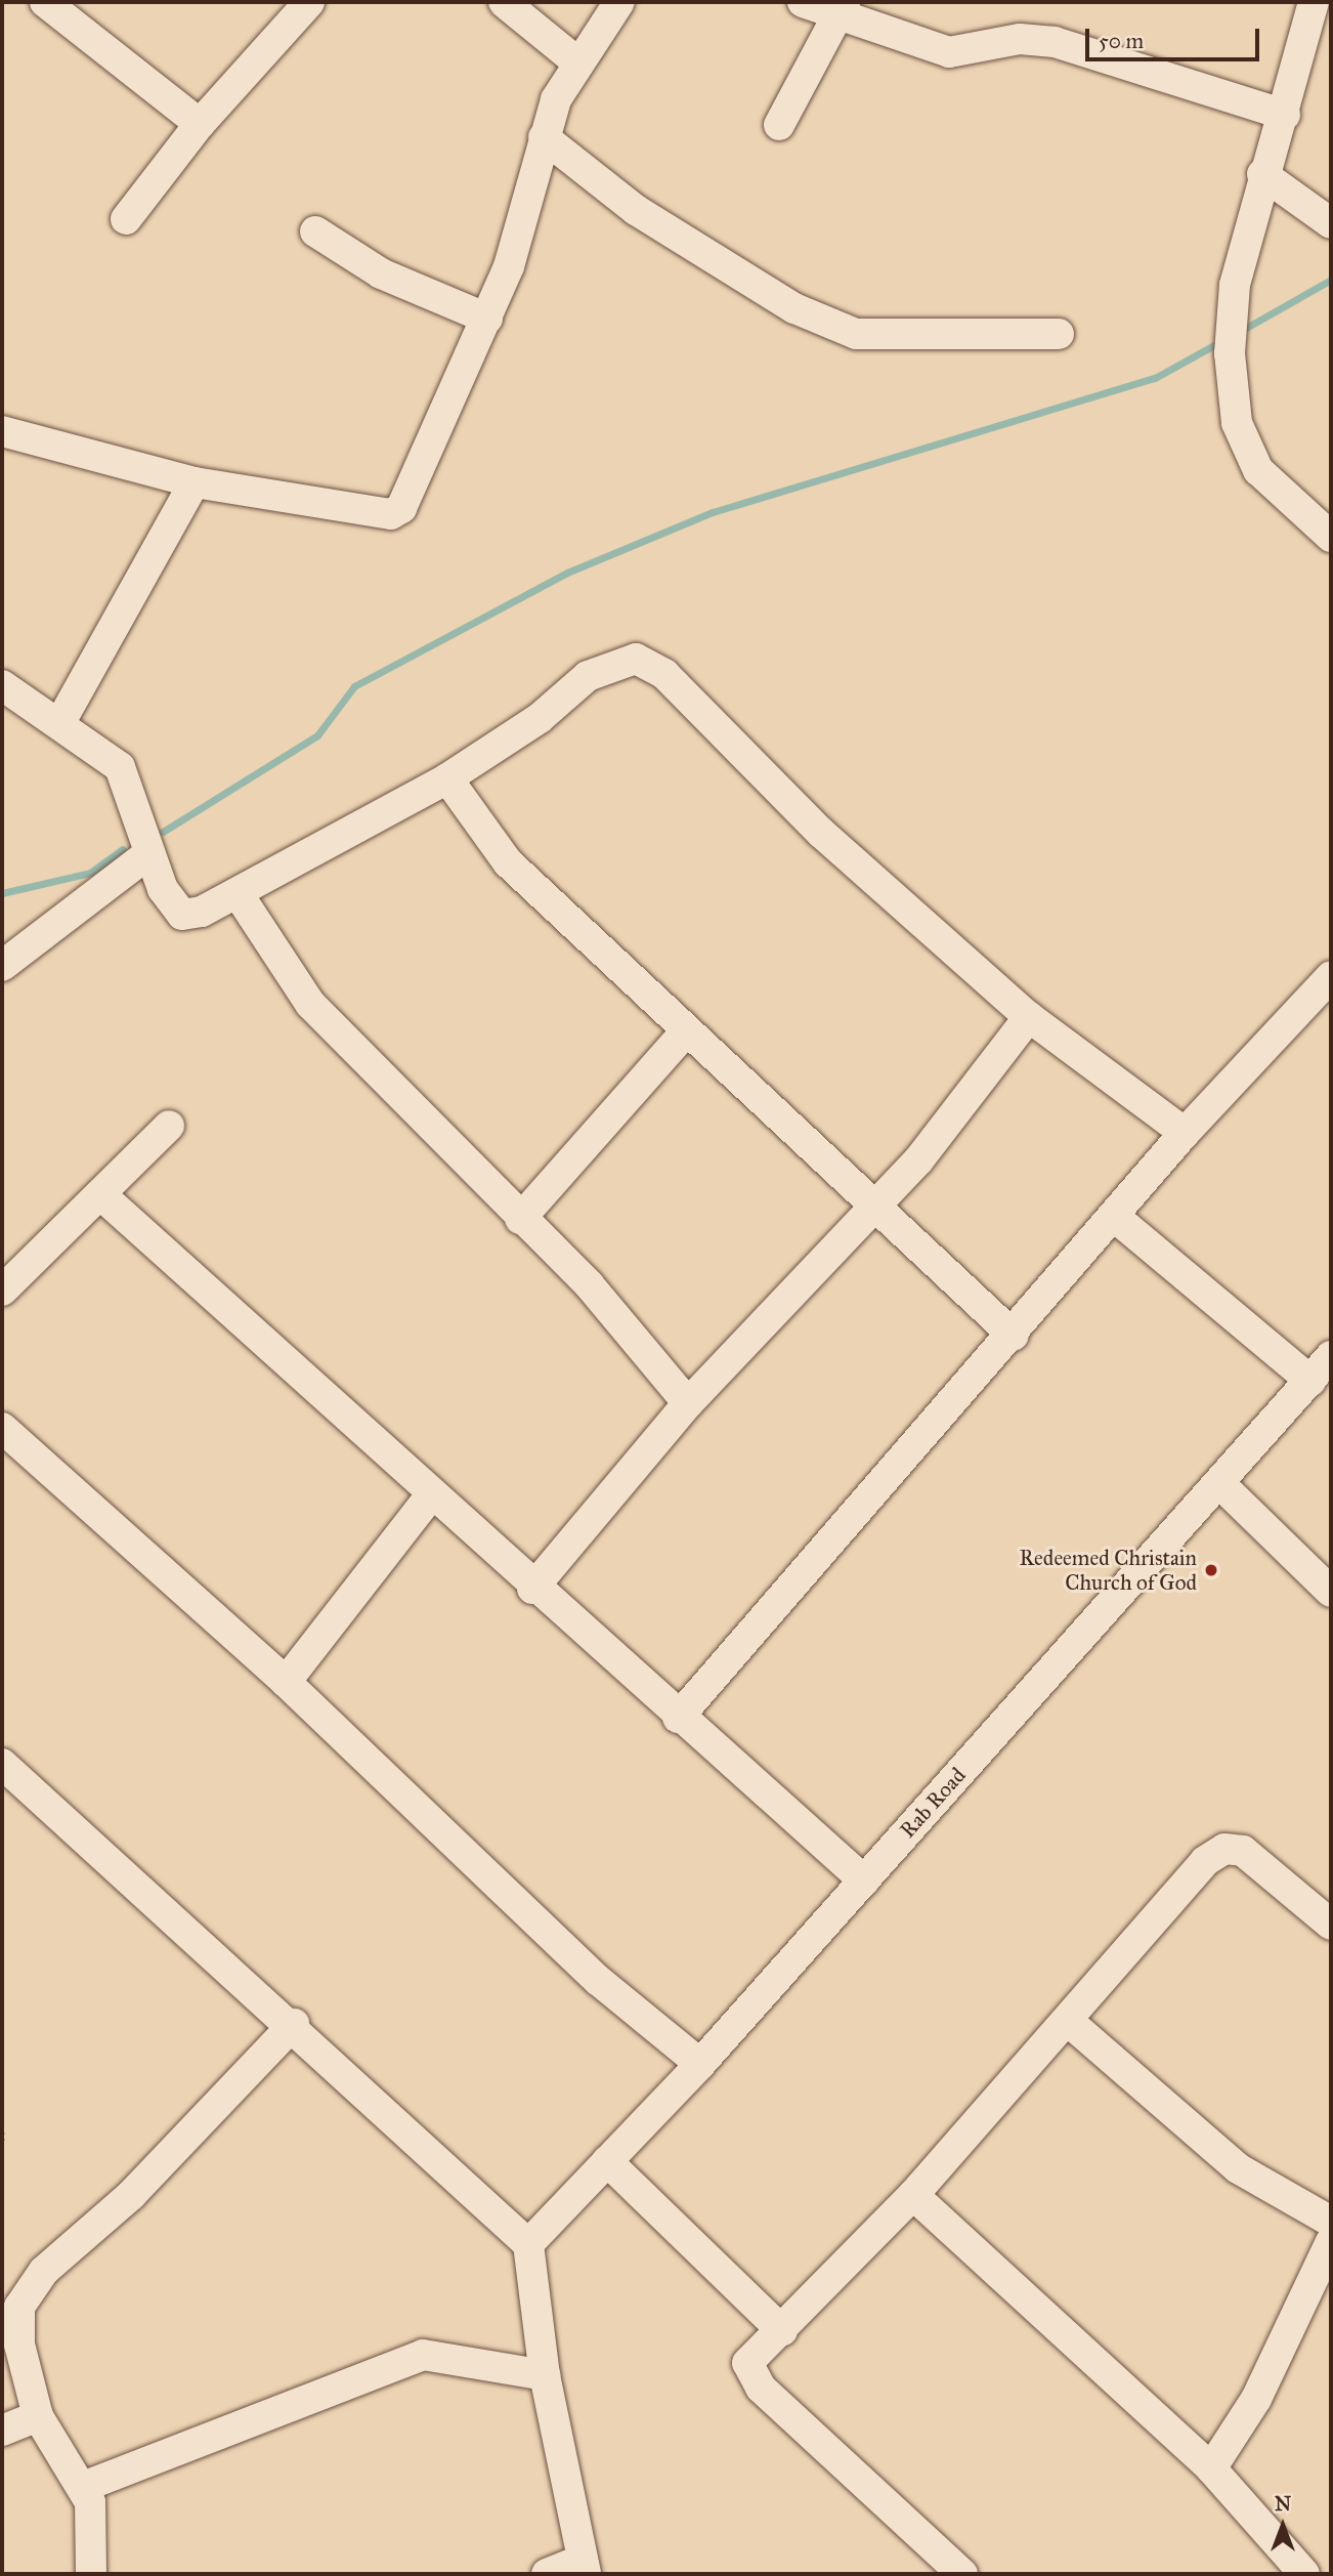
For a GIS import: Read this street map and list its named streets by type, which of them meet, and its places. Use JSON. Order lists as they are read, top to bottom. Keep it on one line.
{"streets":{"street":["Rab Road"]},"places":["Redeemed Christain Church of God"],"scale_bar":"50 m","north":"top"}
